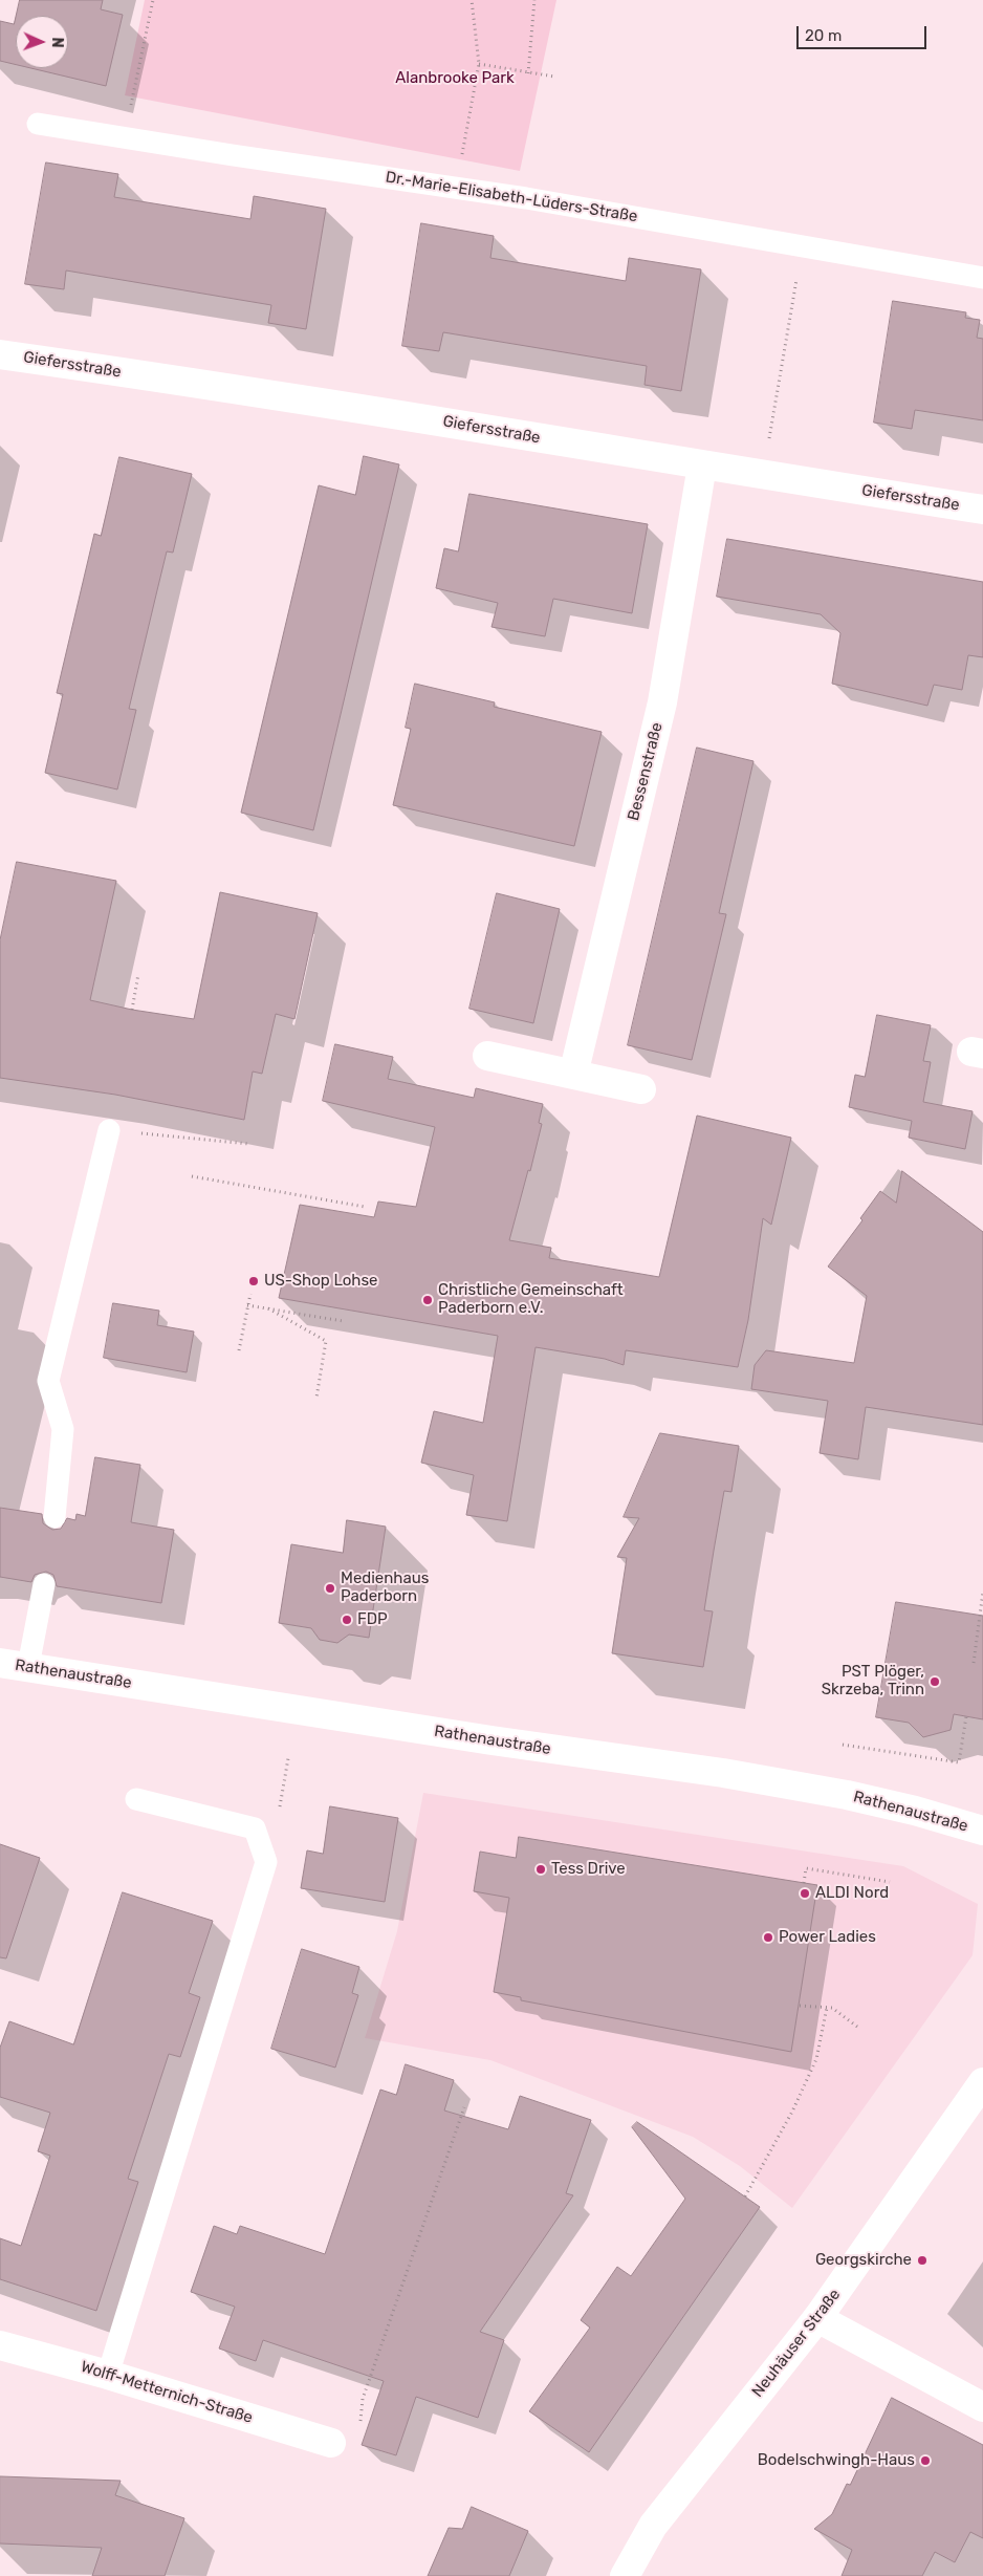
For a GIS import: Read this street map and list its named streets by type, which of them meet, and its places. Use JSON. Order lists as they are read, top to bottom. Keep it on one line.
{"streets":{"street":["Giefersstraße","Bessenstraße","Rathenaustraße","Neuhäuser Straße","Wolff-Metternich-Straße"],"lane":["Dr.-Marie-Elisabeth-Lüders-Straße"]},"crossings":[["Giefersstraße","Bessenstraße"]],"parks":["Alanbrooke Park"],"places":["US-Shop Lohse","Christliche Gemeinschaft Paderborn e.V.","Medienhaus Paderborn","FDP","PST Plöger, Skrzeba, Trinn","Tess Drive","ALDI Nord","Power Ladies","Georgskirche","Bodelschwingh-Haus"],"scale_bar":"20 m","north":"right"}
